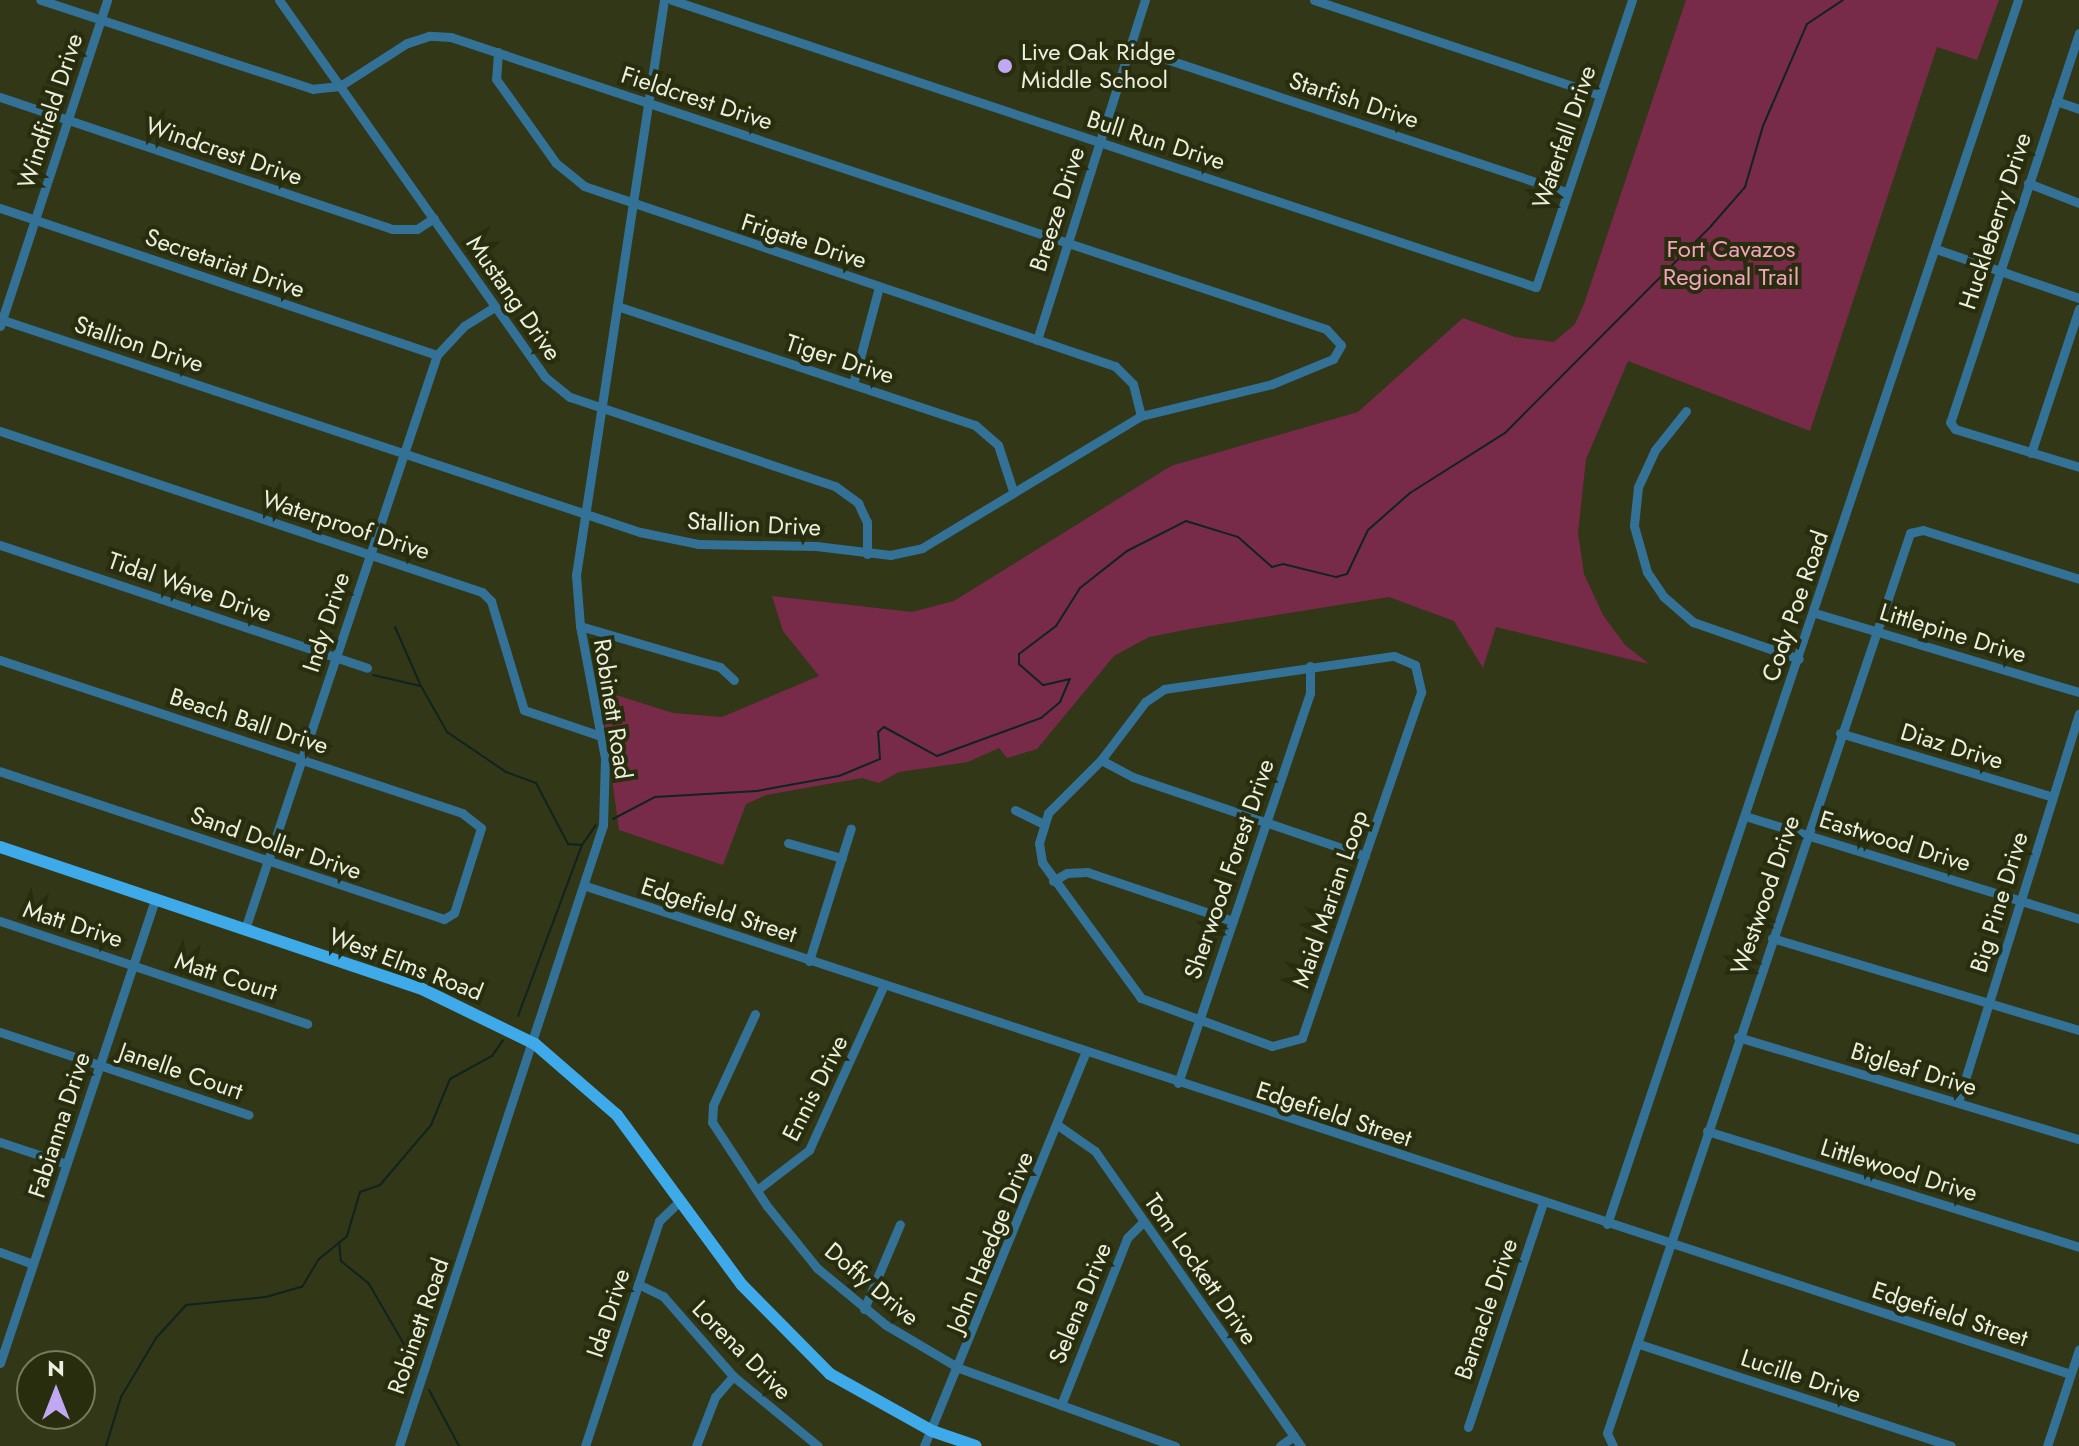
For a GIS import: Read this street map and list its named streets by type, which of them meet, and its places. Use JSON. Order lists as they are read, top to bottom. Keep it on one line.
{"streets":{"main road":["West Elms Road"],"street":["Fieldcrest Drive","Starfish Drive","Windfield Drive","Waterfall Drive","Bull Run Drive","Windcrest Drive","Breeze Drive","Huckleberry Drive","Frigate Drive","Secretariat Drive","Mustang Drive","Stallion Drive","Tiger Drive","Waterproof Drive","Tidal Wave Drive","Cody Poe Road","Indy Drive","Littlepine Drive","Robinett Road","Beach Ball Drive","Diaz Drive","Eastwood Drive","Sand Dollar Drive","Sherwood Forest Drive","Westwood Drive","Maid Marian Loop","Big Pine Drive","Edgefield Street","Matt Drive","Matt Court","Bigleaf Drive","Janelle Court","Ennis Drive","Fabianna Drive","Littlewood Drive","John Haedge Drive","Tom Lockett Drive","Doffy Drive","Selena Drive","Barnacle Drive","Ida Drive","Lorena Drive","Lucille Drive"]},"crossings":[["Fieldcrest Drive","Breeze Drive"],["Fieldcrest Drive","Frigate Drive"],["Fieldcrest Drive","Mustang Drive"],["Fieldcrest Drive","Stallion Drive"],["Fieldcrest Drive","Robinett Road"],["Starfish Drive","Waterfall Drive"],["Starfish Drive","Breeze Drive"],["Windfield Drive","Windcrest Drive"],["Windfield Drive","Secretariat Drive"],["Windfield Drive","Stallion Drive"],["Waterfall Drive","Bull Run Drive"],["Bull Run Drive","Breeze Drive"],["Windcrest Drive","Mustang Drive"],["Breeze Drive","Frigate Drive"],["Frigate Drive","Stallion Drive"],["Frigate Drive","Robinett Road"],["Secretariat Drive","Indy Drive"],["Mustang Drive","Stallion Drive"],["Mustang Drive","Indy Drive"],["Mustang Drive","Robinett Road"],["Stallion Drive","Tiger Drive"],["Stallion Drive","Indy Drive"],["Stallion Drive","Robinett Road"],["Tiger Drive","Robinett Road"],["Waterproof Drive","Indy Drive"],["Waterproof Drive","Robinett Road"],["Tidal Wave Drive","Indy Drive"],["Cody Poe Road","Littlepine Drive"],["Cody Poe Road","Eastwood Drive"],["Cody Poe Road","Edgefield Street"],["Indy Drive","Beach Ball Drive"],["Indy Drive","Sand Dollar Drive"],["Indy Drive","West Elms Road"],["Littlepine Drive","Westwood Drive"],["Robinett Road","Edgefield Street"],["Robinett Road","West Elms Road"],["Beach Ball Drive","Sand Dollar Drive"],["Diaz Drive","Westwood Drive"],["Diaz Drive","Big Pine Drive"],["Eastwood Drive","Westwood Drive"],["Eastwood Drive","Big Pine Drive"],["Sherwood Forest Drive","Maid Marian Loop"],["Sherwood Forest Drive","Edgefield Street"],["Westwood Drive","Edgefield Street"],["Westwood Drive","Bigleaf Drive"],["Westwood Drive","Littlewood Drive"],["Westwood Drive","Lucille Drive"],["Big Pine Drive","Bigleaf Drive"],["Edgefield Street","Ennis Drive"],["Edgefield Street","John Haedge Drive"],["Edgefield Street","Barnacle Drive"],["Matt Drive","Matt Court"],["Matt Drive","Fabianna Drive"],["West Elms Road","Fabianna Drive"],["West Elms Road","John Haedge Drive"],["West Elms Road","Ida Drive"],["Matt Court","Fabianna Drive"],["Janelle Court","Fabianna Drive"],["Ennis Drive","Doffy Drive"],["John Haedge Drive","Tom Lockett Drive"],["John Haedge Drive","Doffy Drive"],["Tom Lockett Drive","Selena Drive"],["Doffy Drive","Selena Drive"],["Ida Drive","Lorena Drive"]],"parks":["Fort Cavazos Regional Trail"],"places":["Live Oak Ridge Middle School"],"north":"top"}
